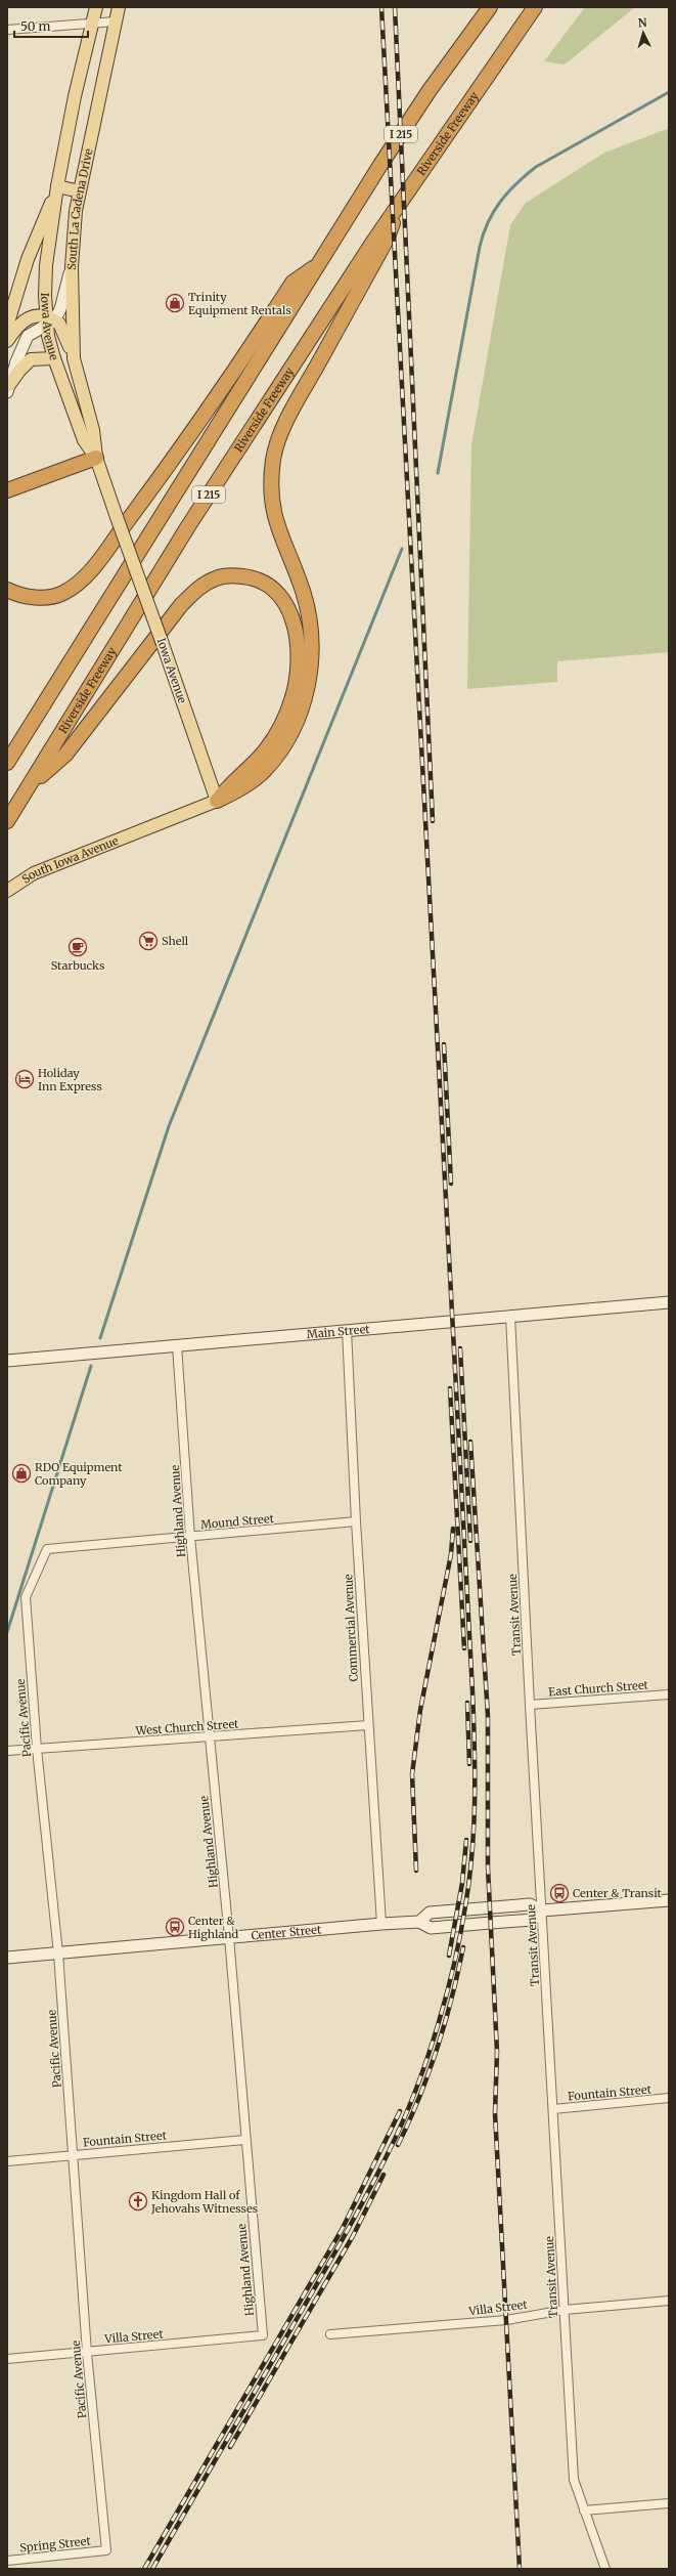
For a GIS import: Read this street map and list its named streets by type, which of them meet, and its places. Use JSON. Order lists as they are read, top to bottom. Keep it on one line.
{"streets":{"highway":["Riverside Freeway","I 215"],"main road":["South La Cadena Drive","Iowa Avenue","South Iowa Avenue","Main Street","Center Street"],"street":["Highland Avenue","Mound Street","Transit Avenue","Commercial Avenue","East Church Street","Pacific Avenue","West Church Street","Fountain Street","Villa Street","Spring Street"]},"crossings":[["South La Cadena Drive","Iowa Avenue"],["Iowa Avenue","South Iowa Avenue"],["Main Street","Highland Avenue"],["Main Street","Transit Avenue"],["Main Street","Commercial Avenue"],["Highland Avenue","Mound Street"],["Highland Avenue","West Church Street"],["Highland Avenue","Center Street"],["Highland Avenue","Fountain Street"],["Highland Avenue","Villa Street"],["Mound Street","Commercial Avenue"],["Mound Street","Pacific Avenue"],["Transit Avenue","East Church Street"],["Transit Avenue","Center Street"],["Transit Avenue","Fountain Street"],["Transit Avenue","Villa Street"],["Commercial Avenue","West Church Street"],["Commercial Avenue","Center Street"],["Pacific Avenue","West Church Street"],["Pacific Avenue","Center Street"],["Pacific Avenue","Fountain Street"],["Pacific Avenue","Villa Street"],["Pacific Avenue","Spring Street"]],"places":{"shop":["Trinity Equipment Rentals","RDO Equipment Company"],"supermarket":["Shell"],"cafe":["Starbucks"],"hotel":["Holiday Inn Express"],"bus stop":["Center & Transit","Center & Highland"],"church":["Kingdom Hall of Jehovahs Witnesses"]},"scale_bar":"50 m","north":"top"}
